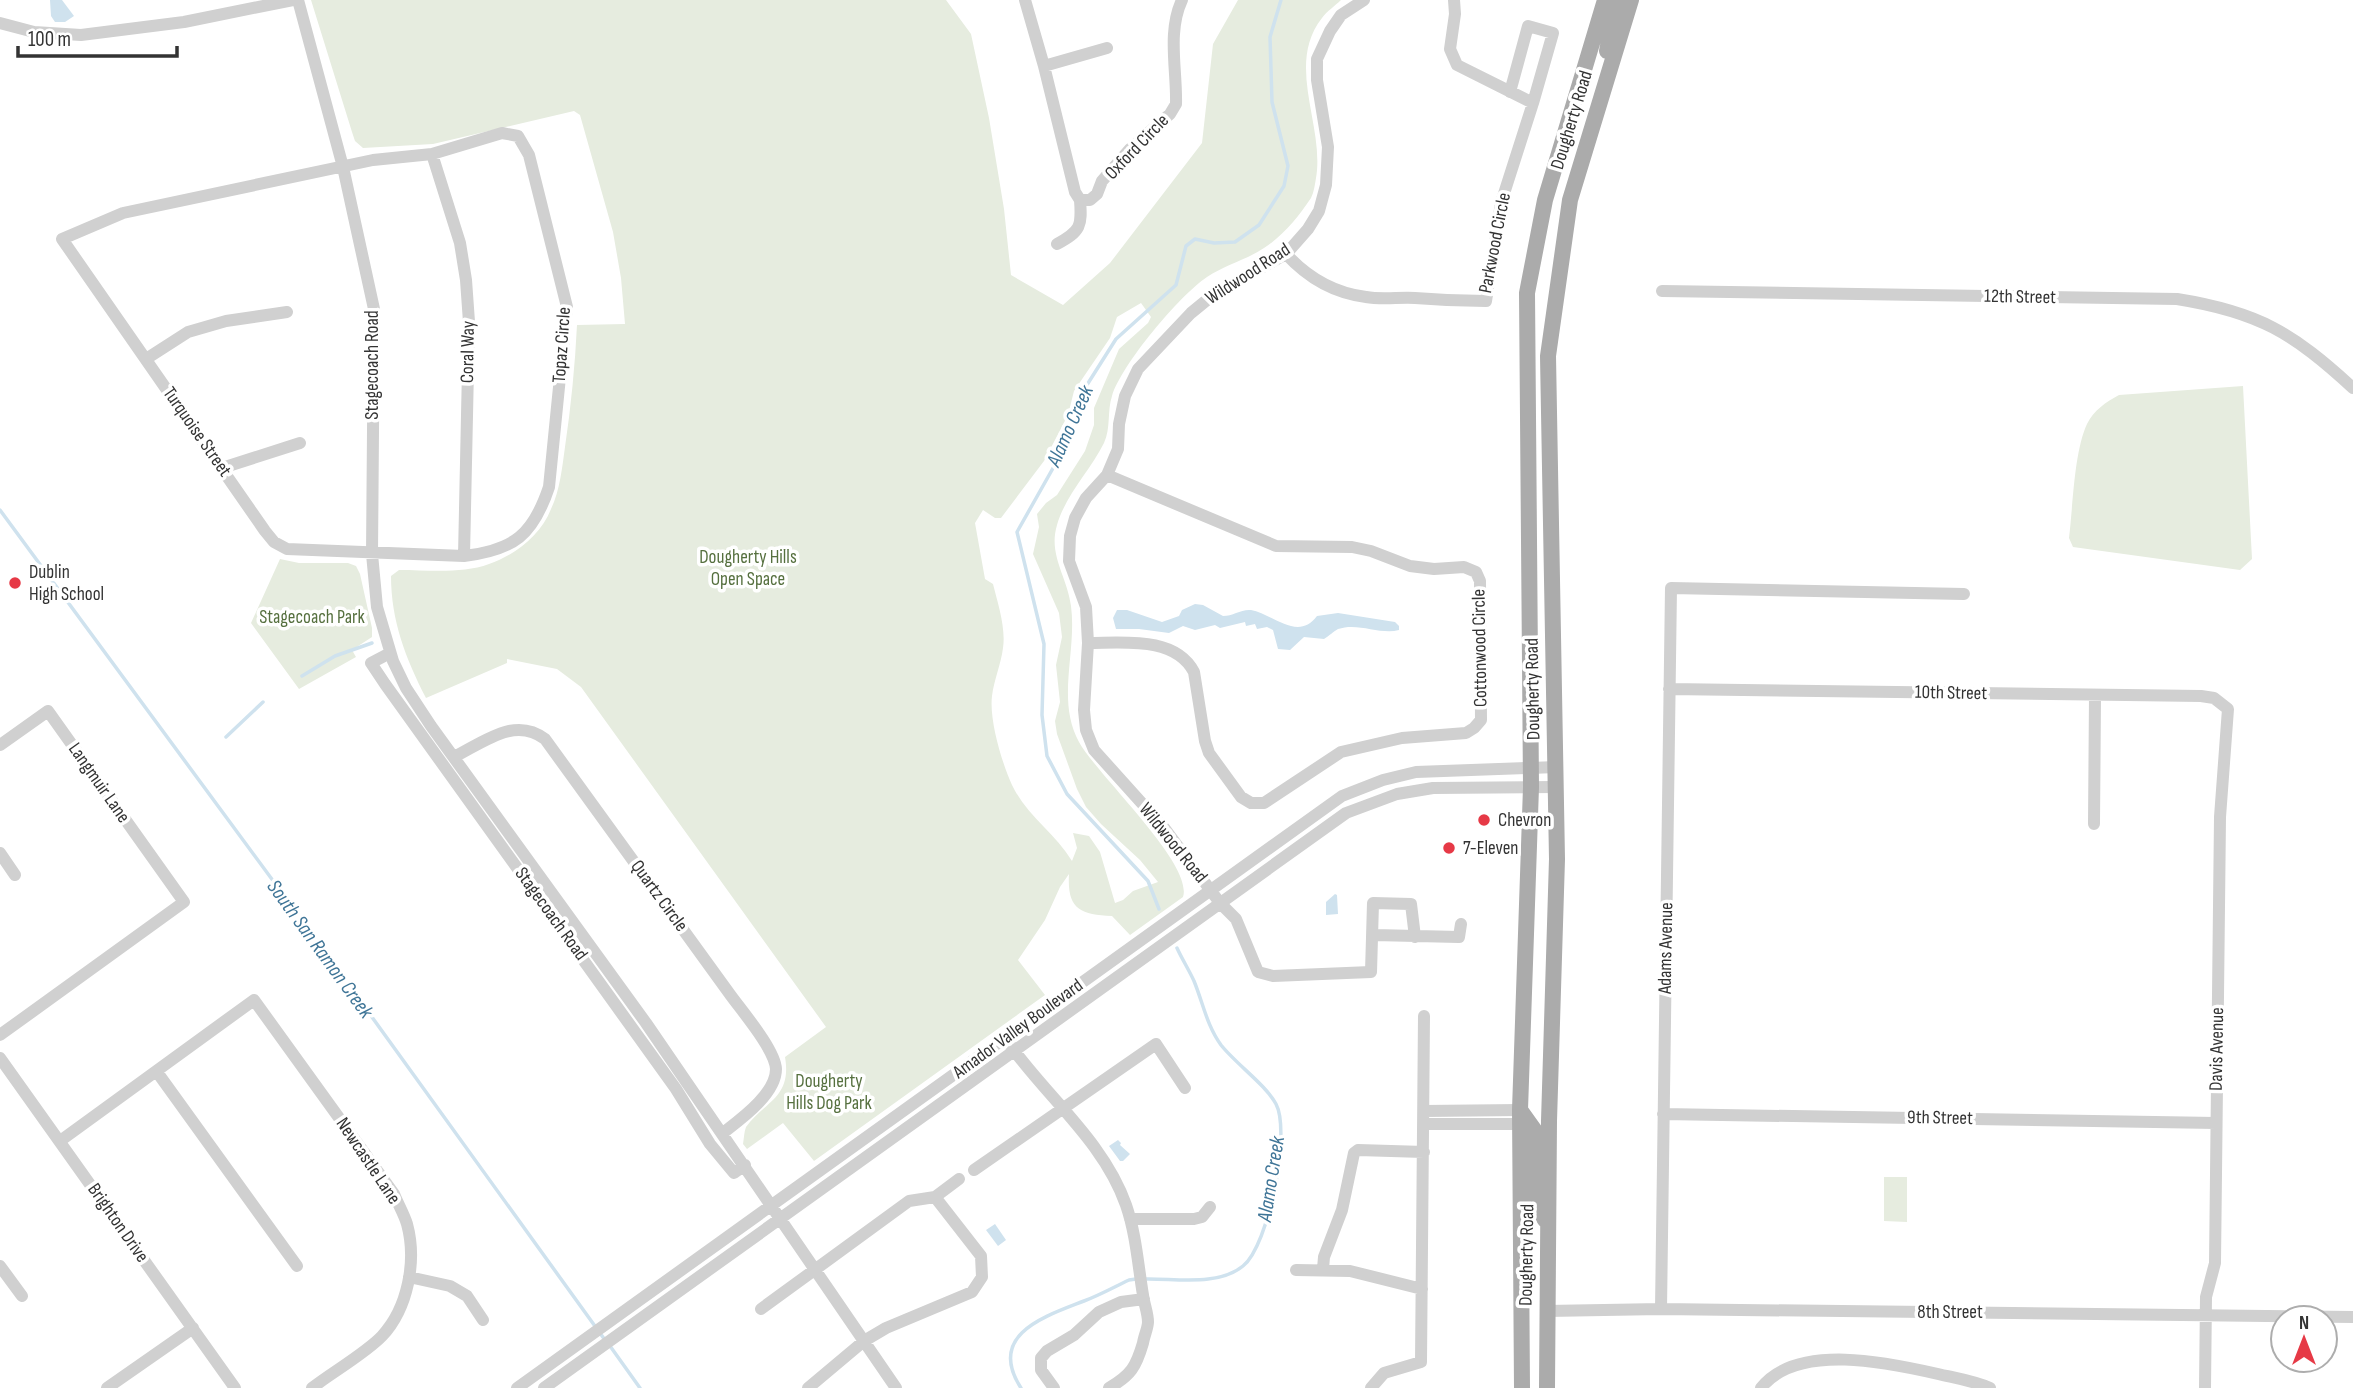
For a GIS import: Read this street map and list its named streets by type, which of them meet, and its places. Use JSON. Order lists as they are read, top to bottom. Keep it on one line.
{"streets":{"main road":["Dougherty Road"],"street":["Oxford Circle","Parkwood Circle","Wildwood Road","12th Street","Topaz Circle","Coral Way","Stagecoach Road","Turquoise Street","Cottonwood Circle","10th Street","Langmuir Lane","Quartz Circle","Adams Avenue","Amador Valley Boulevard","Davis Avenue","9th Street","Newcastle Lane","Brighton Drive","8th Street"]},"crossings":[["Dougherty Road","Amador Valley Boulevard"],["Dougherty Road","8th Street"],["Parkwood Circle","Wildwood Road"],["Wildwood Road","Cottonwood Circle"],["Wildwood Road","Amador Valley Boulevard"],["Topaz Circle","Coral Way"],["Topaz Circle","Stagecoach Road"],["Topaz Circle","Turquoise Street"],["Stagecoach Road","Turquoise Street"],["Stagecoach Road","Quartz Circle"],["Stagecoach Road","Amador Valley Boulevard"],["10th Street","Adams Avenue"],["10th Street","Davis Avenue"],["Adams Avenue","9th Street"],["Adams Avenue","8th Street"],["Davis Avenue","9th Street"],["Davis Avenue","8th Street"]],"water":["Alamo Creek","South San Ramon Creek"],"parks":["Dougherty Hills Open Space","Stagecoach Park","Dougherty Hills Dog Park"],"places":["Dublin High School","Chevron","7-Eleven"],"scale_bar":"100 m","north":"top"}
